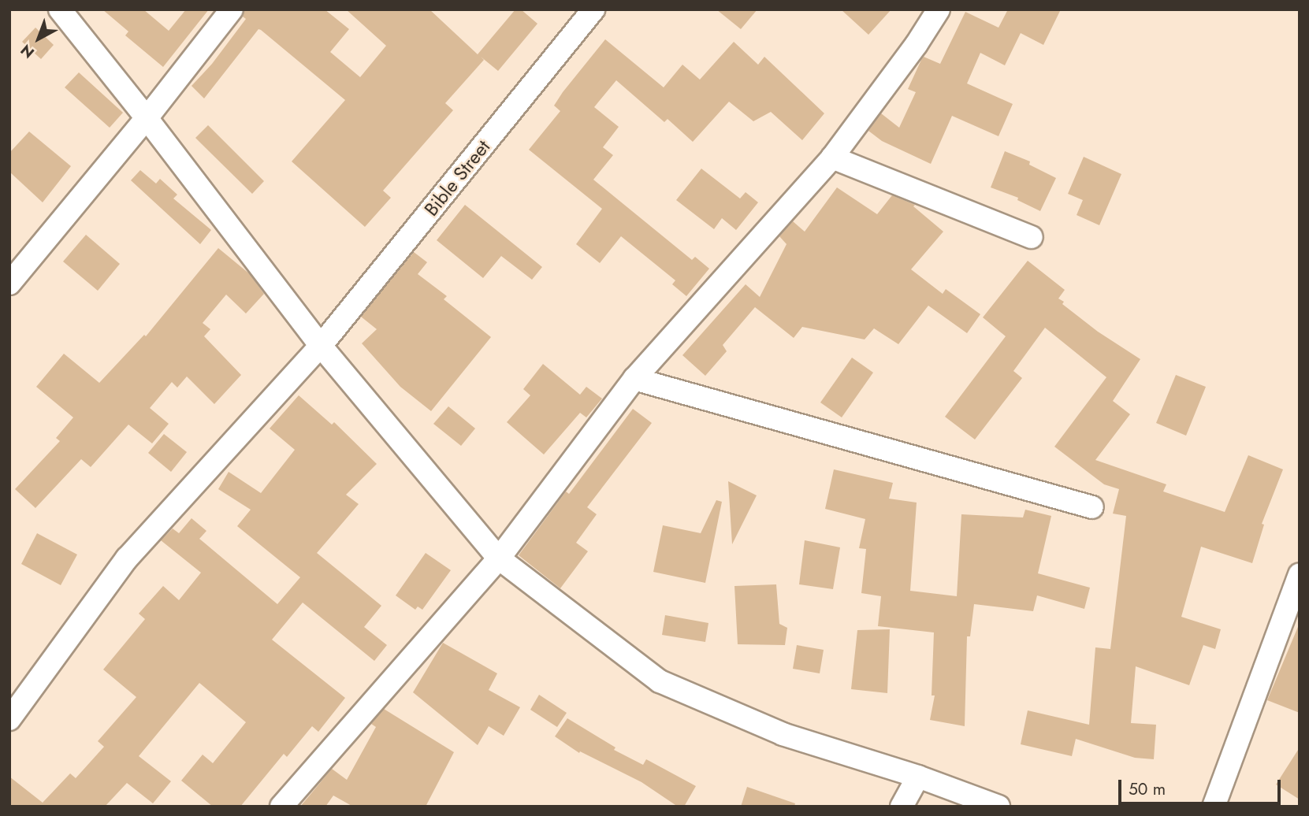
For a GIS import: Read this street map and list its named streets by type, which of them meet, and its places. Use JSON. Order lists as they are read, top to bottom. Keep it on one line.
{"streets":{"street":["Bible Street"]},"scale_bar":"50 m","north":"bottom left"}
